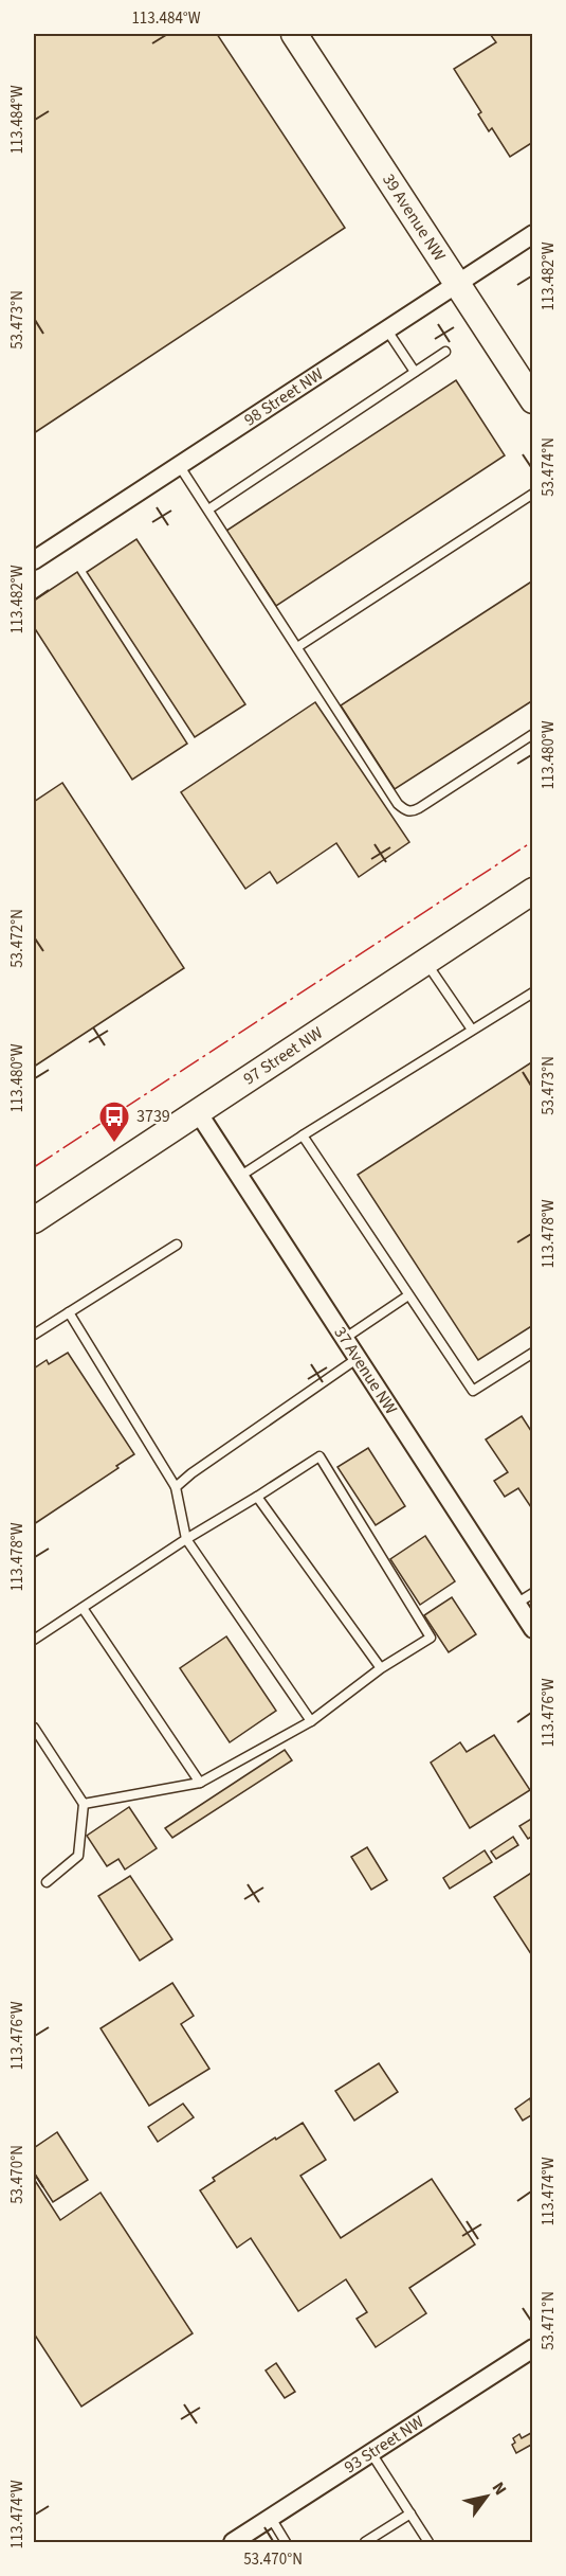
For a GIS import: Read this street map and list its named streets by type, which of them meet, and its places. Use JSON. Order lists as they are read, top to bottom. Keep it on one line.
{"streets":{"street":["39 Avenue NW","98 Street NW","97 Street NW","37 Avenue NW","93 Street NW"]},"crossings":[["39 Avenue NW","98 Street NW"],["97 Street NW","37 Avenue NW"]],"places":{"bus stop":["3739"]},"north":"top right","coordinates":["113.484°W","113.482°W","53.473°N","53.474°N","113.480°W","53.472°N","113.478°W","113.476°W","53.470°N","113.474°W","53.471°N"]}
